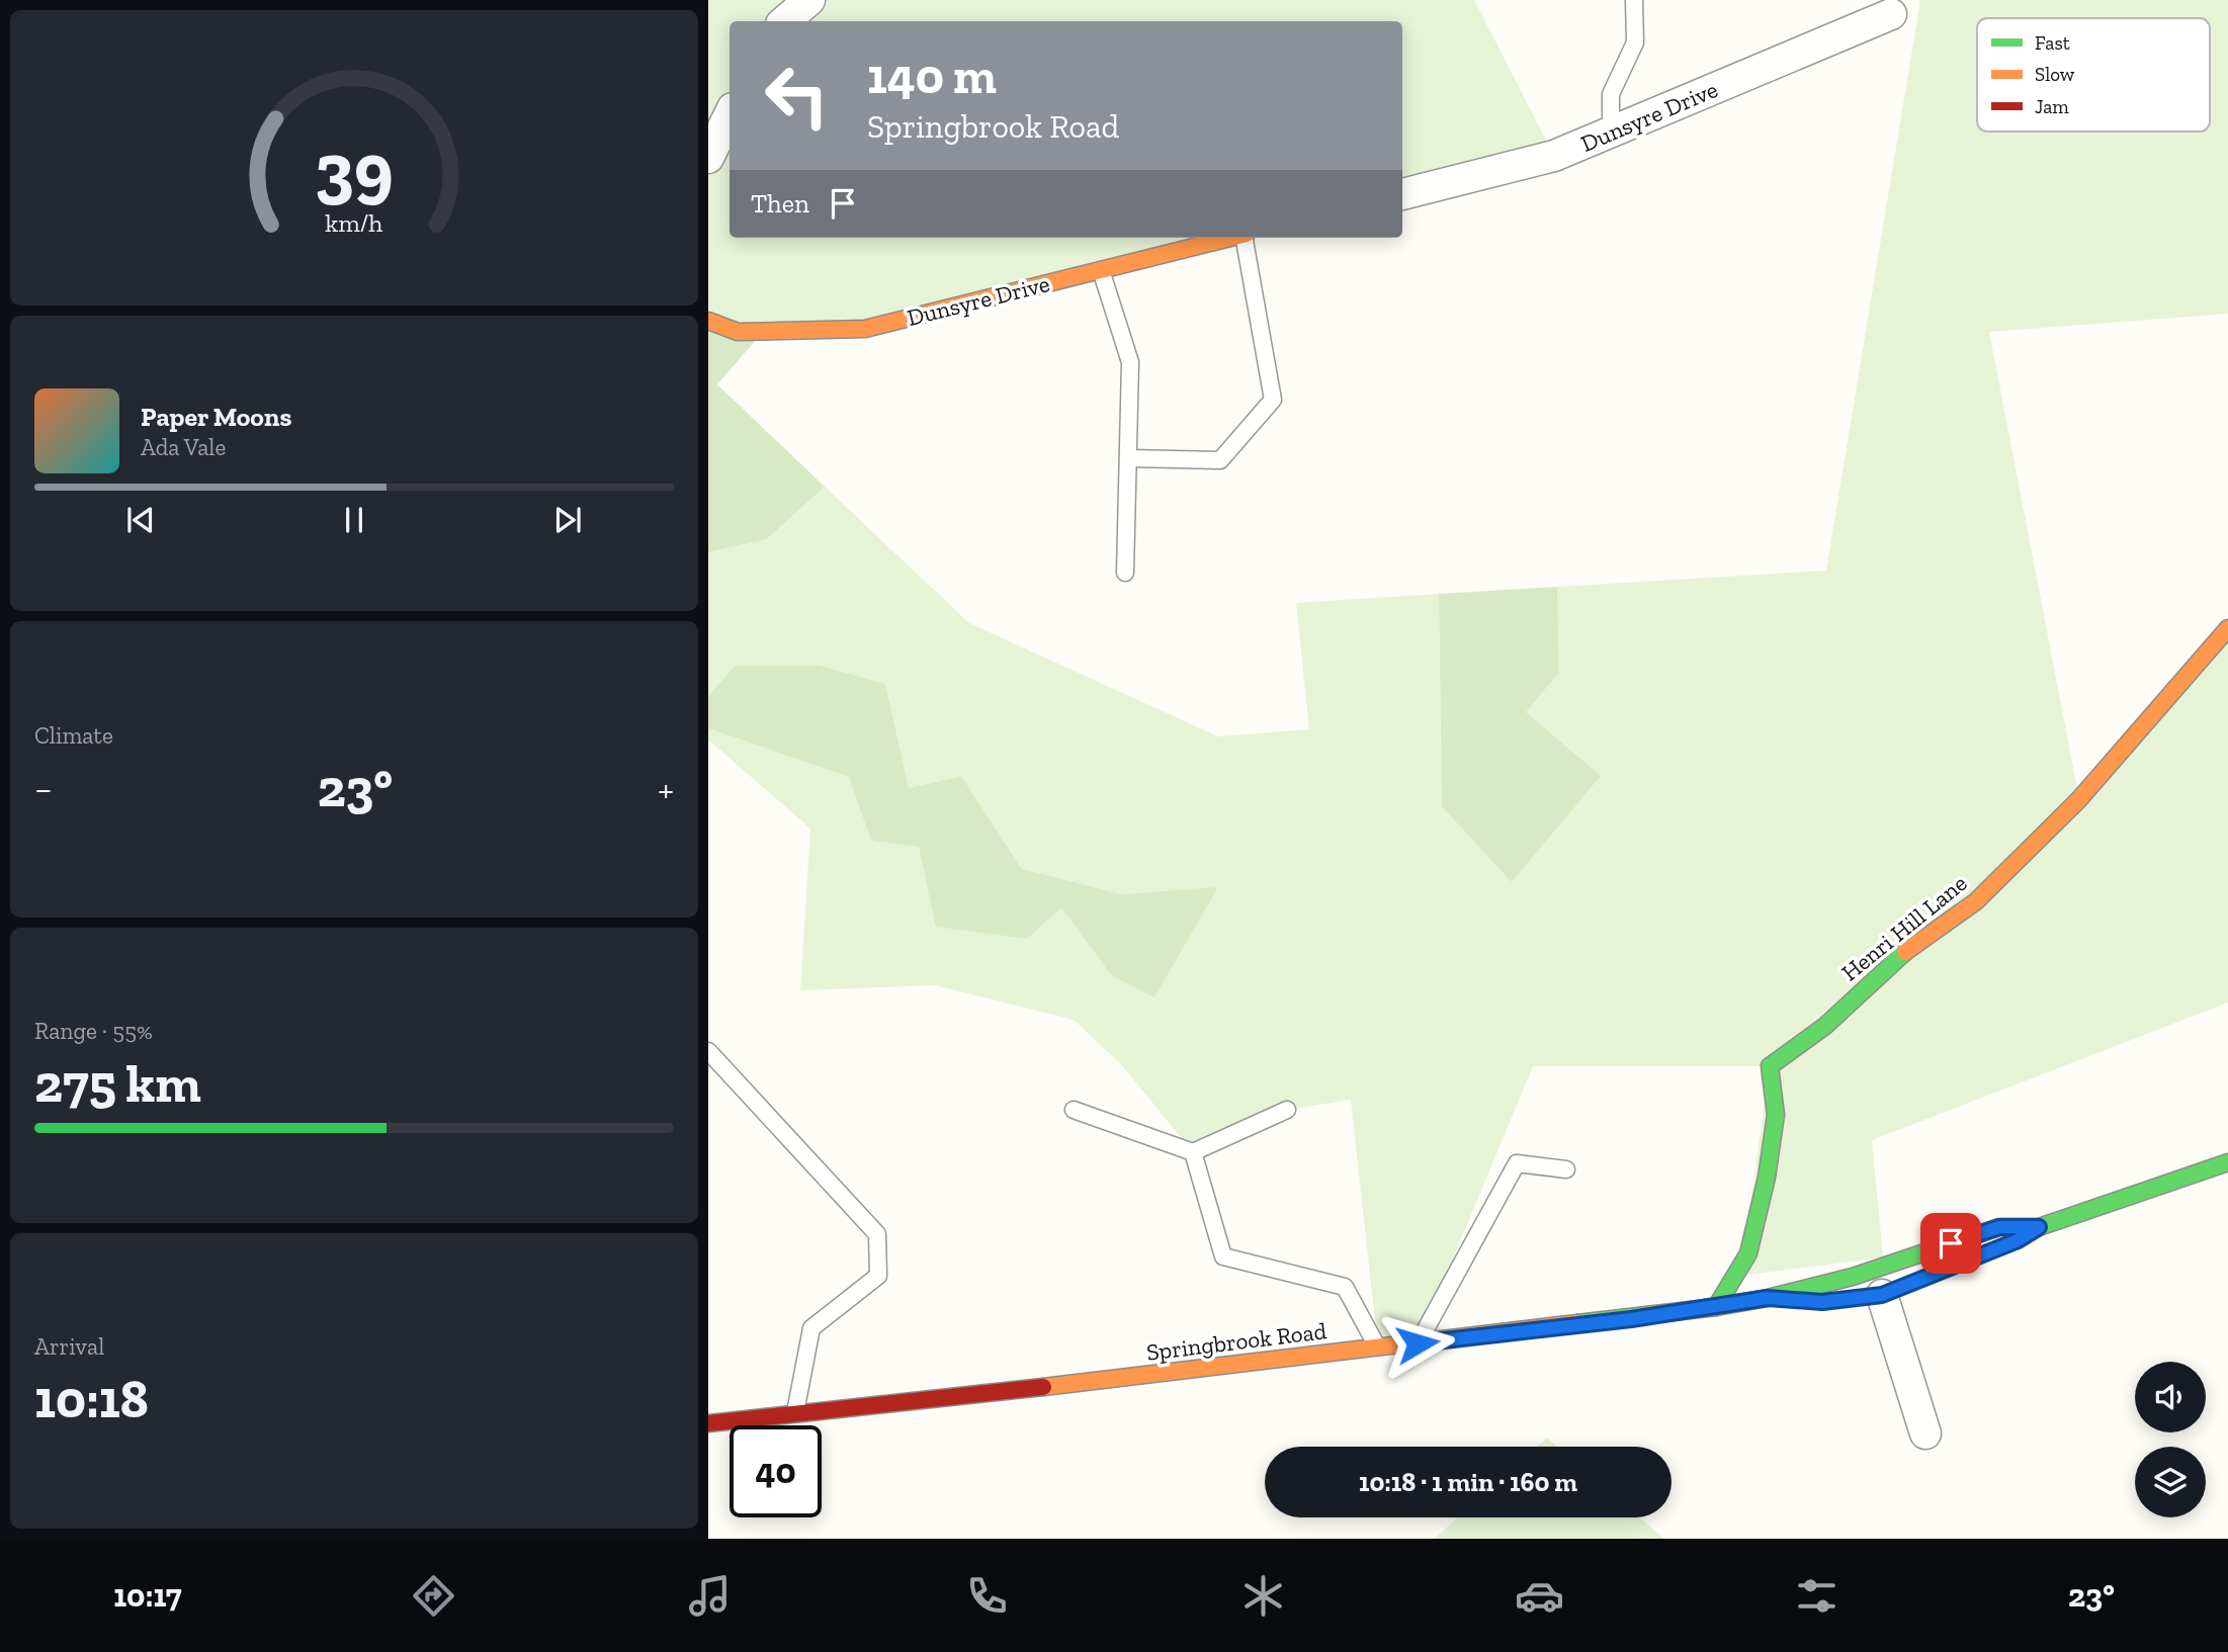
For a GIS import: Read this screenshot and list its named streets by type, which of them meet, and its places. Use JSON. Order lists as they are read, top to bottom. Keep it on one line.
{"streets":{"street":["Dunsyre Drive","Henri Hill Lane","Springbrook Road"]},"crossings":[["Henri Hill Lane","Springbrook Road"]],"legend":["Fast","Slow","Jam"],"page":{"turn":["140 m","Springbrook Road"],"then":"Then","song":["Paper Moons","Ada Vale"],"tile":["Climate",["Range · 55%","275 km"],["Arrival","10:18"]],"heat":["−","23°","+"],"limit":"40","trip":"10:18 · 1 min · 160 m","tabs":["10:17","23°"],"gauge":["39","km/h"]}}
